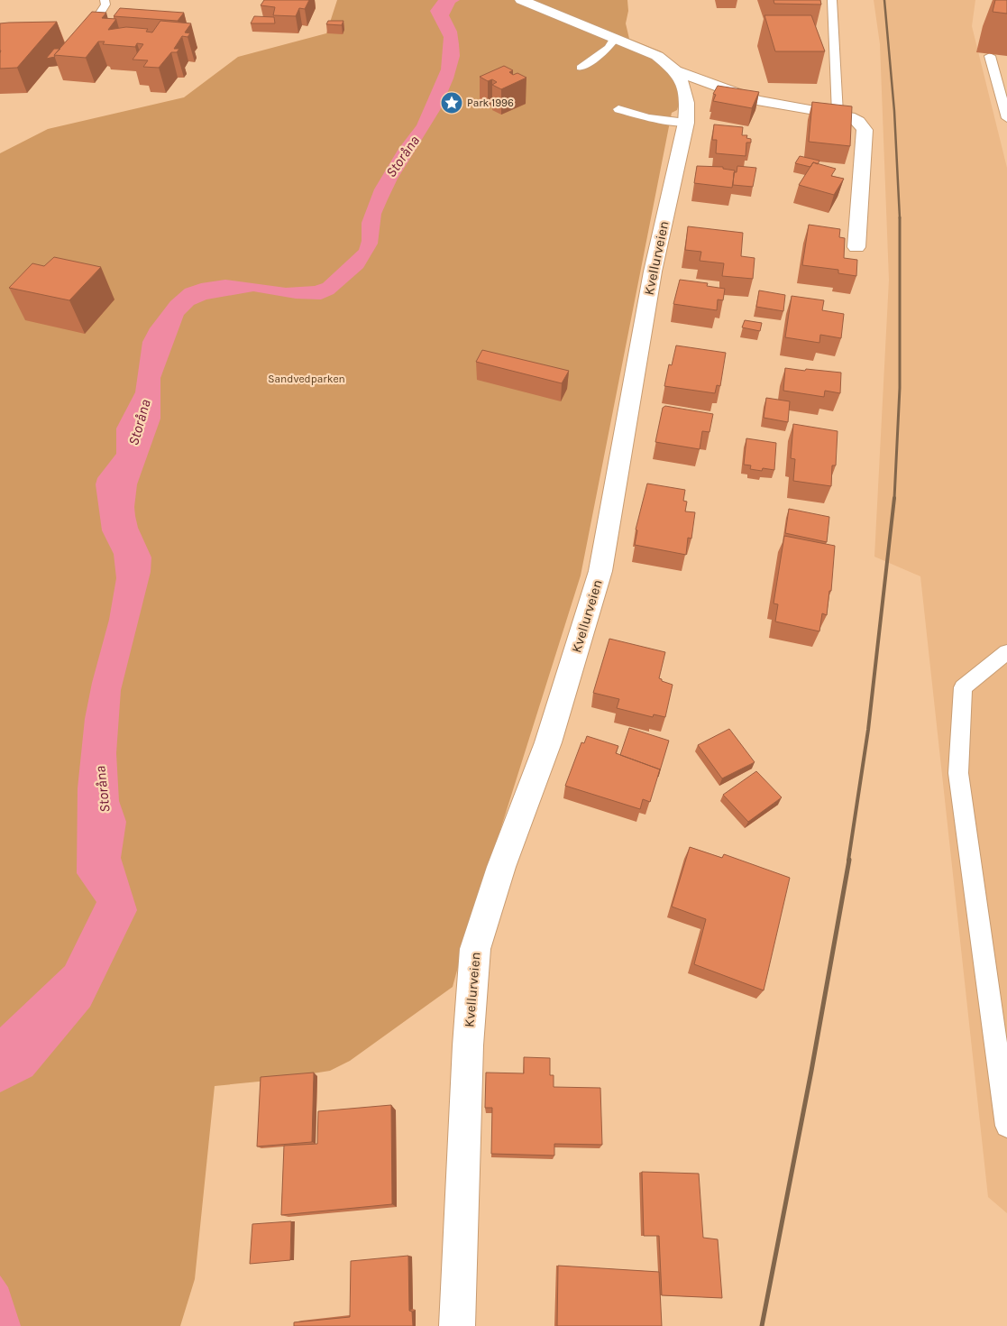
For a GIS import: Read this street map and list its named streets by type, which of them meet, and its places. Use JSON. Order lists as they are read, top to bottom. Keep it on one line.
{"streets":{"street":["Kvellurveien"]},"water":["Storåna"],"parks":["Sandvedparken"],"places":{"place":["Park 1996"]}}
